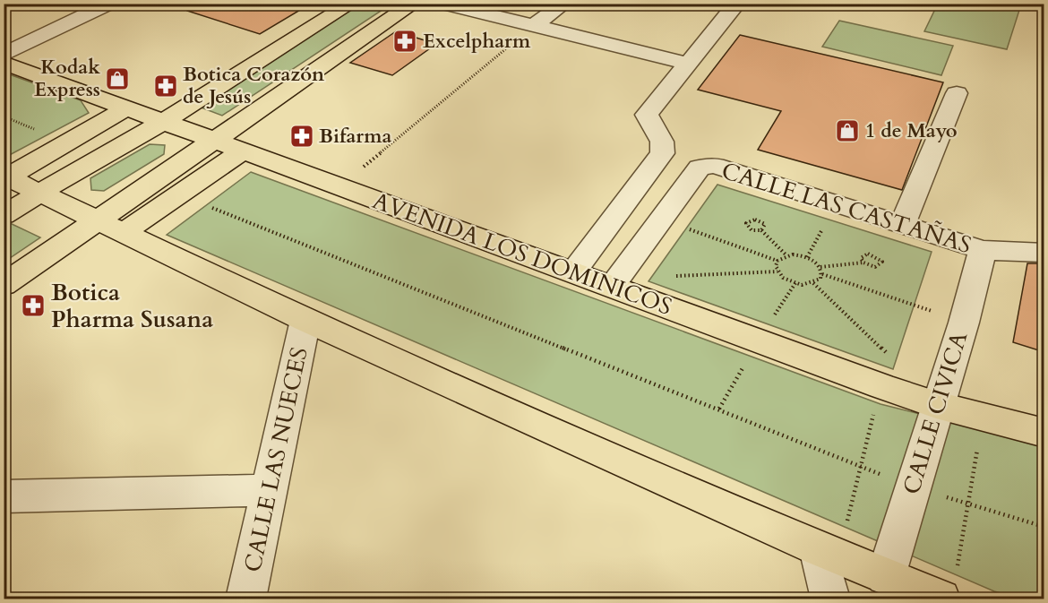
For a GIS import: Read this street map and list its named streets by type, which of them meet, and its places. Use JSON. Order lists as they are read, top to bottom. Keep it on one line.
{"streets":{"main road":["AVENIDA LOS DOMINICOS"],"street":["CALLE LAS CASTAÑAS","CALLE CIVICA","CALLE LAS NUECES"]},"crossings":[["CALLE LAS CASTAÑAS","AVENIDA LOS DOMINICOS"],["CALLE LAS CASTAÑAS","CALLE CIVICA"],["AVENIDA LOS DOMINICOS","CALLE CIVICA"]],"places":{"pharmacy":["Excelpharm","Botica Corazón de Jesús","Bifarma","Botica Pharma Susana"],"shop":["Kodak Express","1 de Mayo"]}}
